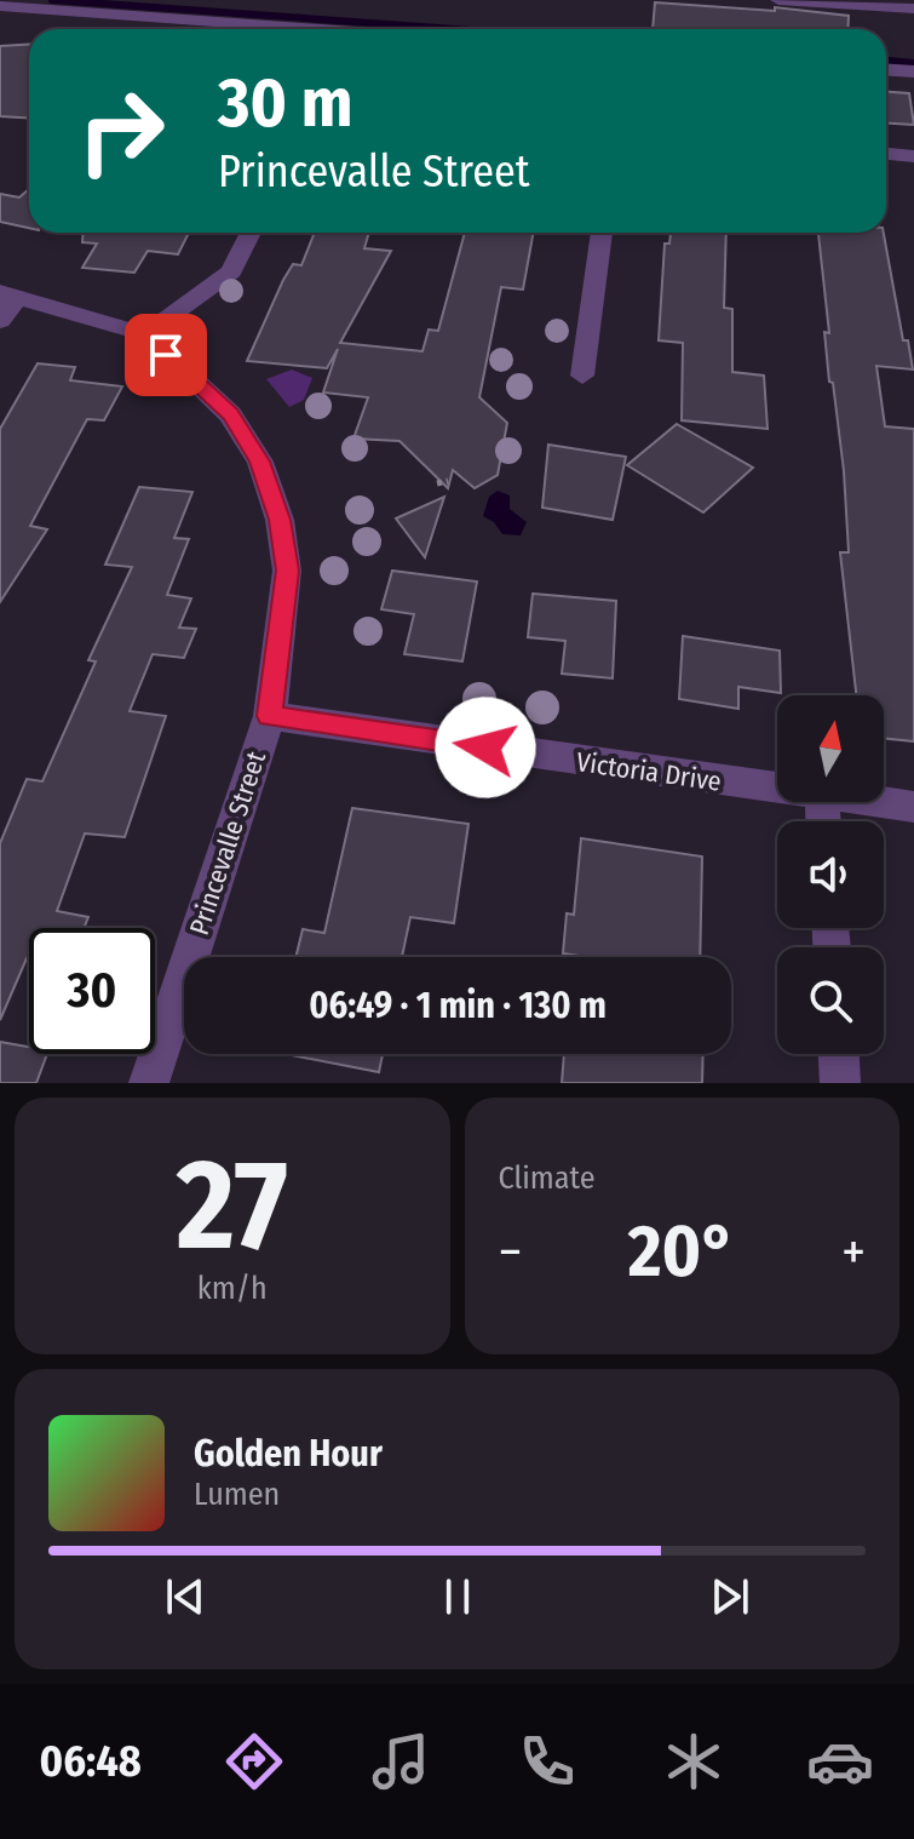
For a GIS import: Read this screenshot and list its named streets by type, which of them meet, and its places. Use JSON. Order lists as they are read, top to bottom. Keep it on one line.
{"streets":{"street":["Victoria Drive","Princevalle Street"]},"crossings":[["Victoria Drive","Princevalle Street"]],"north":"top","page":{"turn":["30 m","Princevalle Street"],"limit":"30","trip":"06:49 · 1 min · 130 m","tile":[["27","km/h"],"Climate"],"heat":["−","20°","+"],"song":["Golden Hour","Lumen"],"tabs":"06:48"}}
